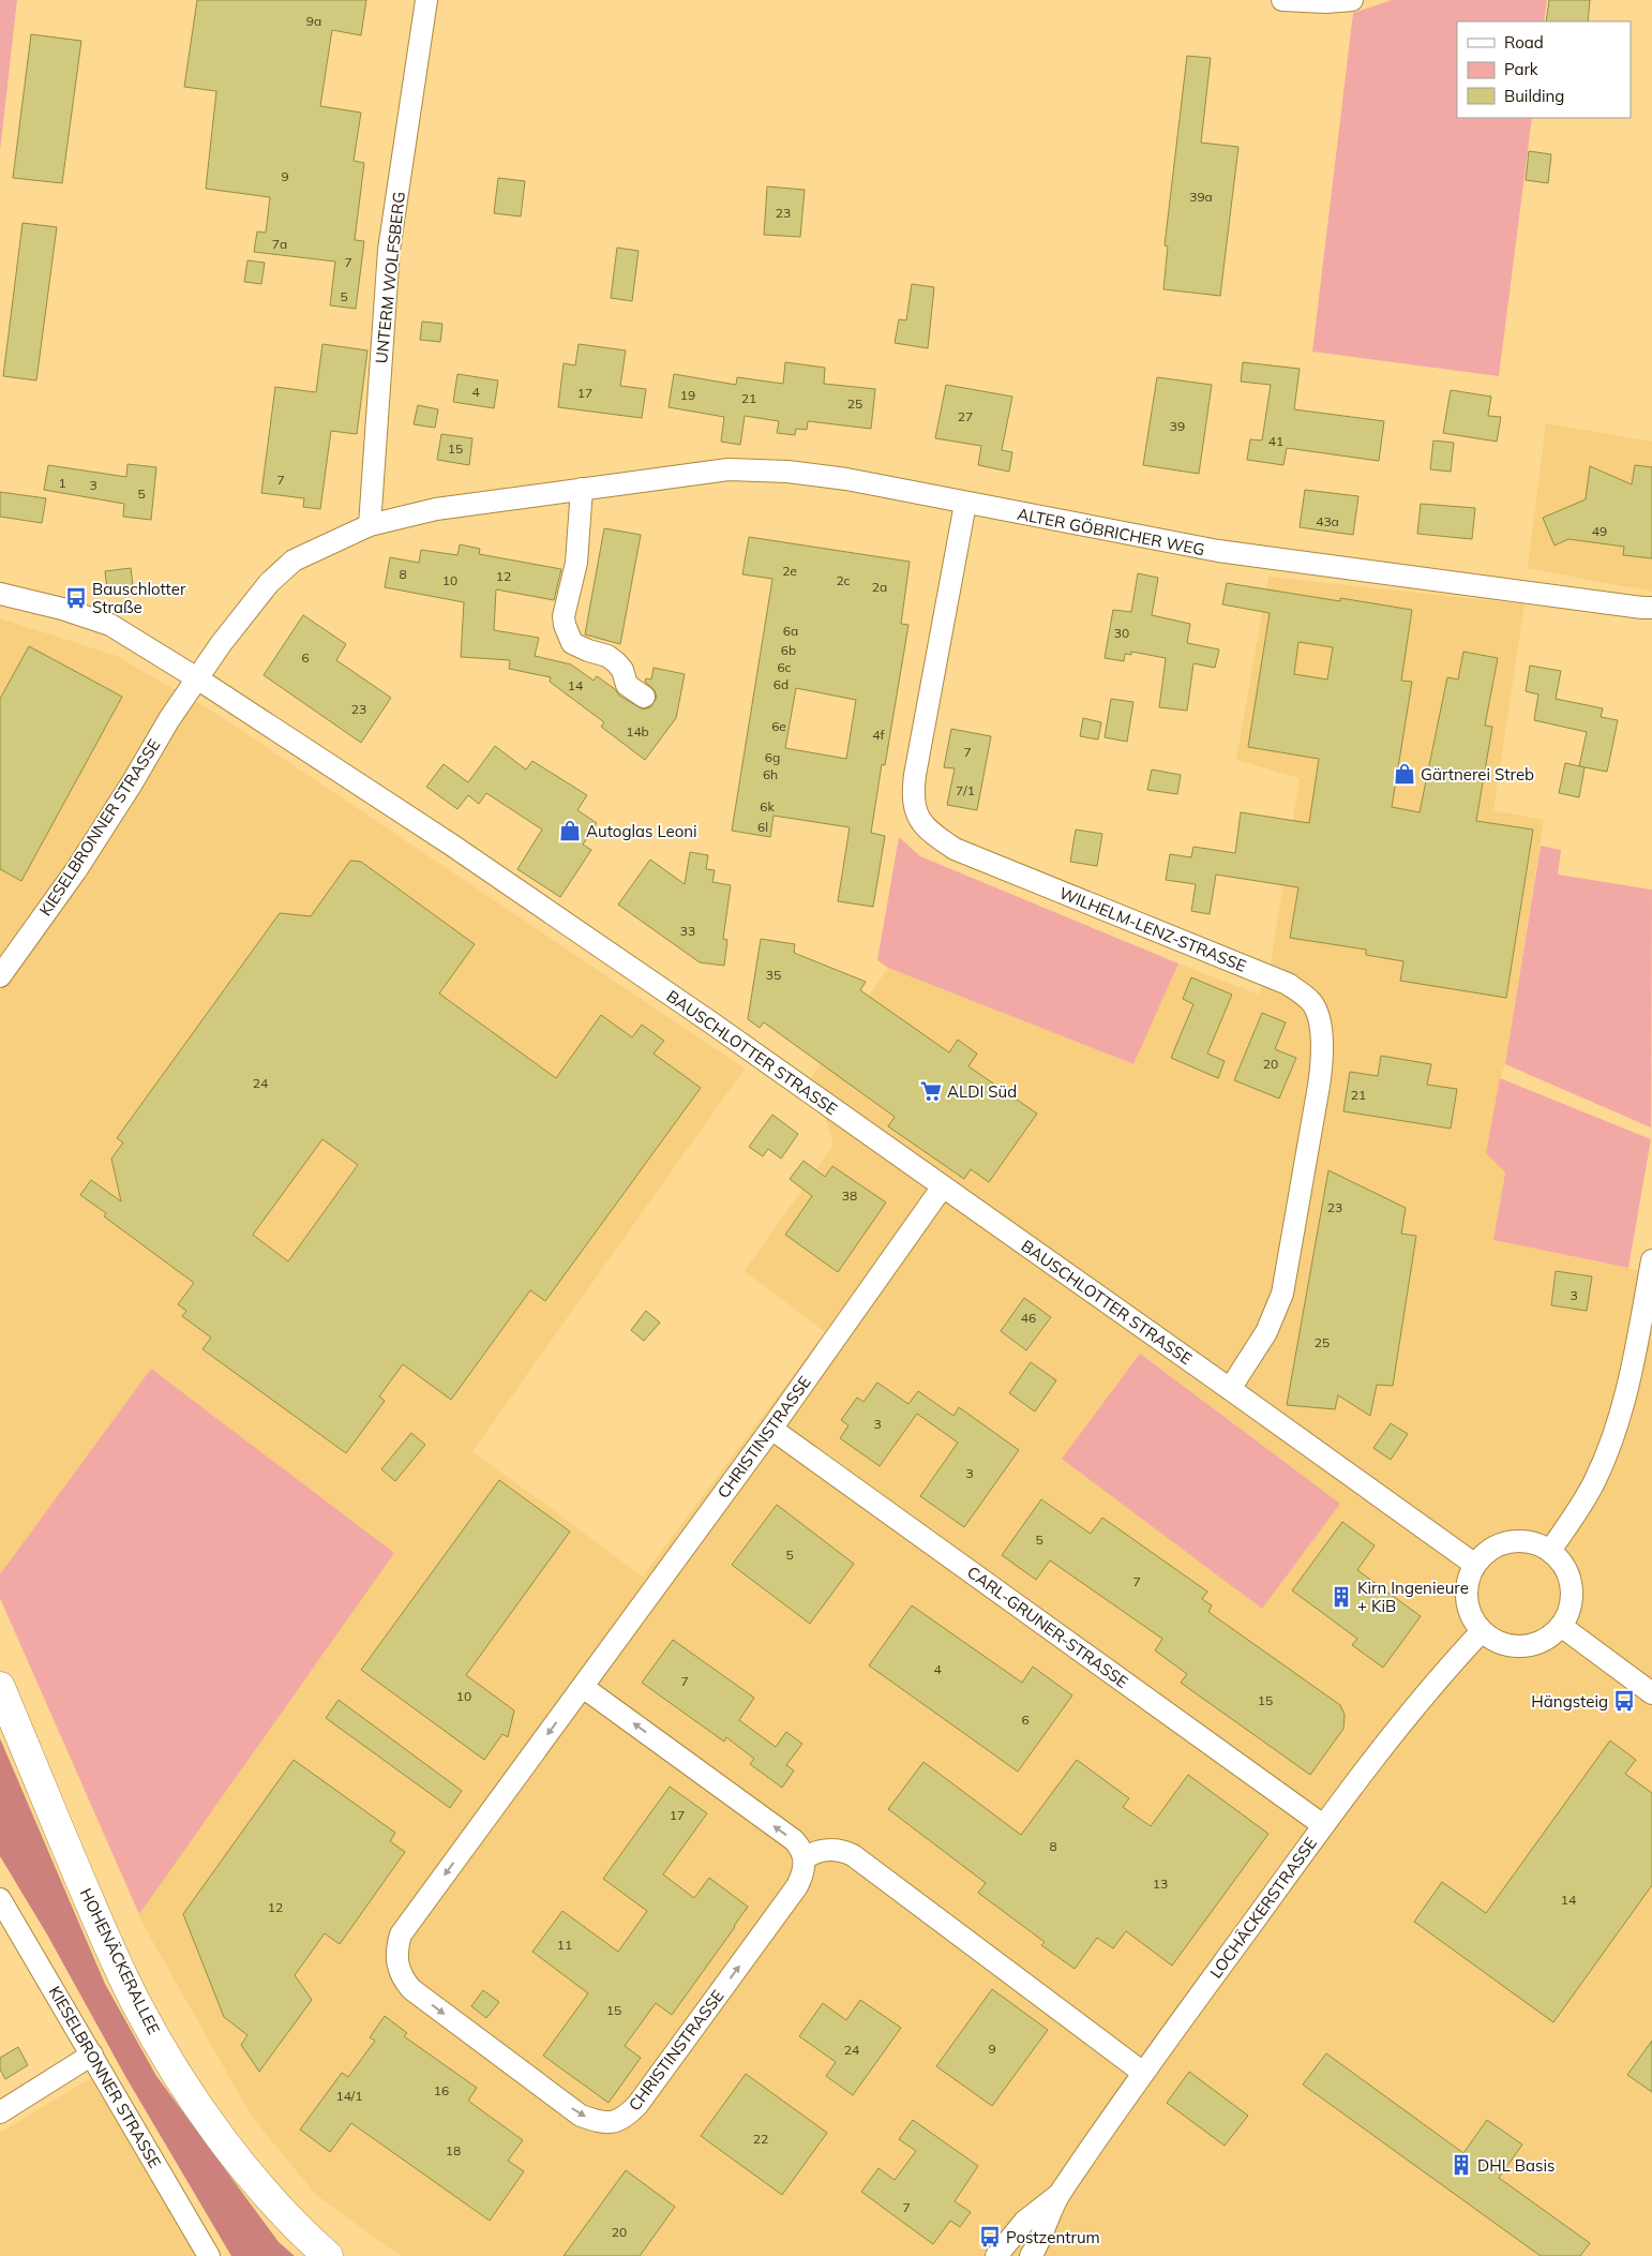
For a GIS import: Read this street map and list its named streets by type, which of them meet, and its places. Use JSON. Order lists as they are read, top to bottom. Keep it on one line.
{"streets":{"main road":["HOHENÄCKERALLEE"],"street":["UNTERM WOLFSBERG","ALTER GÖBRICHER WEG","KIESELBRONNER STRASSE","WILHELM-LENZ-STRASSE","BAUSCHLOTTER STRASSE","CHRISTINSTRASSE","CARL-GRUNER-STRASSE","LOCHÄCKERSTRASSE"]},"crossings":[["UNTERM WOLFSBERG","ALTER GÖBRICHER WEG"],["ALTER GÖBRICHER WEG","KIESELBRONNER STRASSE"],["ALTER GÖBRICHER WEG","WILHELM-LENZ-STRASSE"],["ALTER GÖBRICHER WEG","BAUSCHLOTTER STRASSE"],["KIESELBRONNER STRASSE","BAUSCHLOTTER STRASSE"],["WILHELM-LENZ-STRASSE","BAUSCHLOTTER STRASSE"],["BAUSCHLOTTER STRASSE","CHRISTINSTRASSE"],["BAUSCHLOTTER STRASSE","LOCHÄCKERSTRASSE"],["CHRISTINSTRASSE","CARL-GRUNER-STRASSE"],["CARL-GRUNER-STRASSE","LOCHÄCKERSTRASSE"]],"places":{"bus stop":["Bauschlotter Straße","Hängsteig","Postzentrum"],"shop":["Gärtnerei Streb","Autoglas Leoni"],"supermarket":["ALDI Süd"],"building":["Kirn Ingenieure + KiB","DHL Basis"]},"house_numbers":["9a","9","39a","23","7a","7","5","4","17","19","21","25","27","39","41","15","7","1","3","5","43a","49","2e","8","12","10","2c","2a","6a","30","6b","6","6c","6d","14","23","6e","14b","4f","7","6g","6h","7/1","6k","6l","33","35","20","24","21","38","23","3","46","25","3","3","5","5","7","4","7","10","15","6","17","8","13","14","12","11","15","9","24","16","14/1","22","18","7","20"],"legend":["Road","Park","Building"]}
